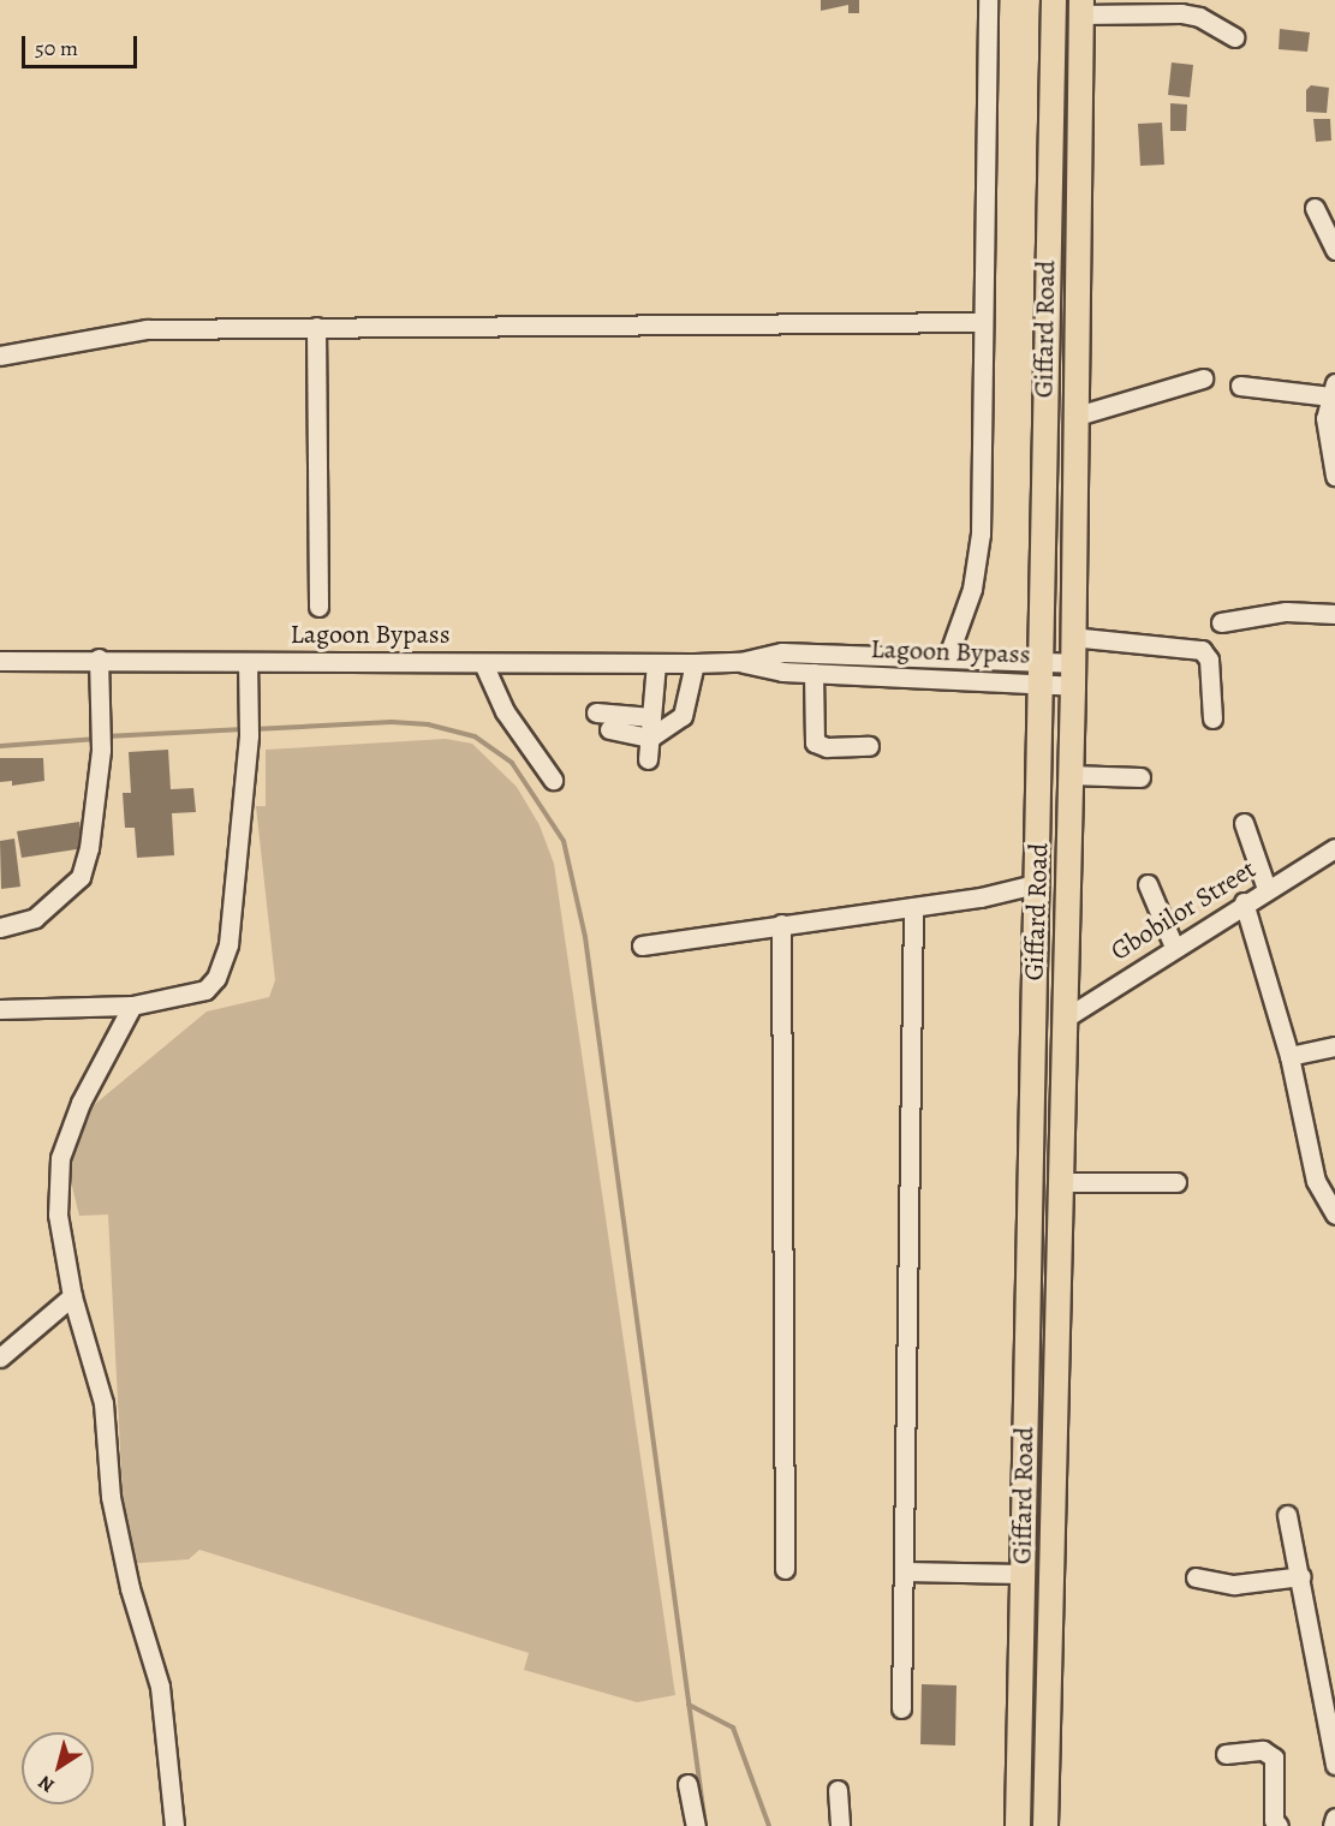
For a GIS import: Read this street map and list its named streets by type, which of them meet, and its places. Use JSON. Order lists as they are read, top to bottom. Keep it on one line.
{"streets":{"main road":["Giffard Road"],"street":["Lagoon Bypass","Gbobilor Street"]},"crossings":[["Giffard Road","Lagoon Bypass"],["Giffard Road","Gbobilor Street"]],"scale_bar":"50 m","north":"bottom left"}
